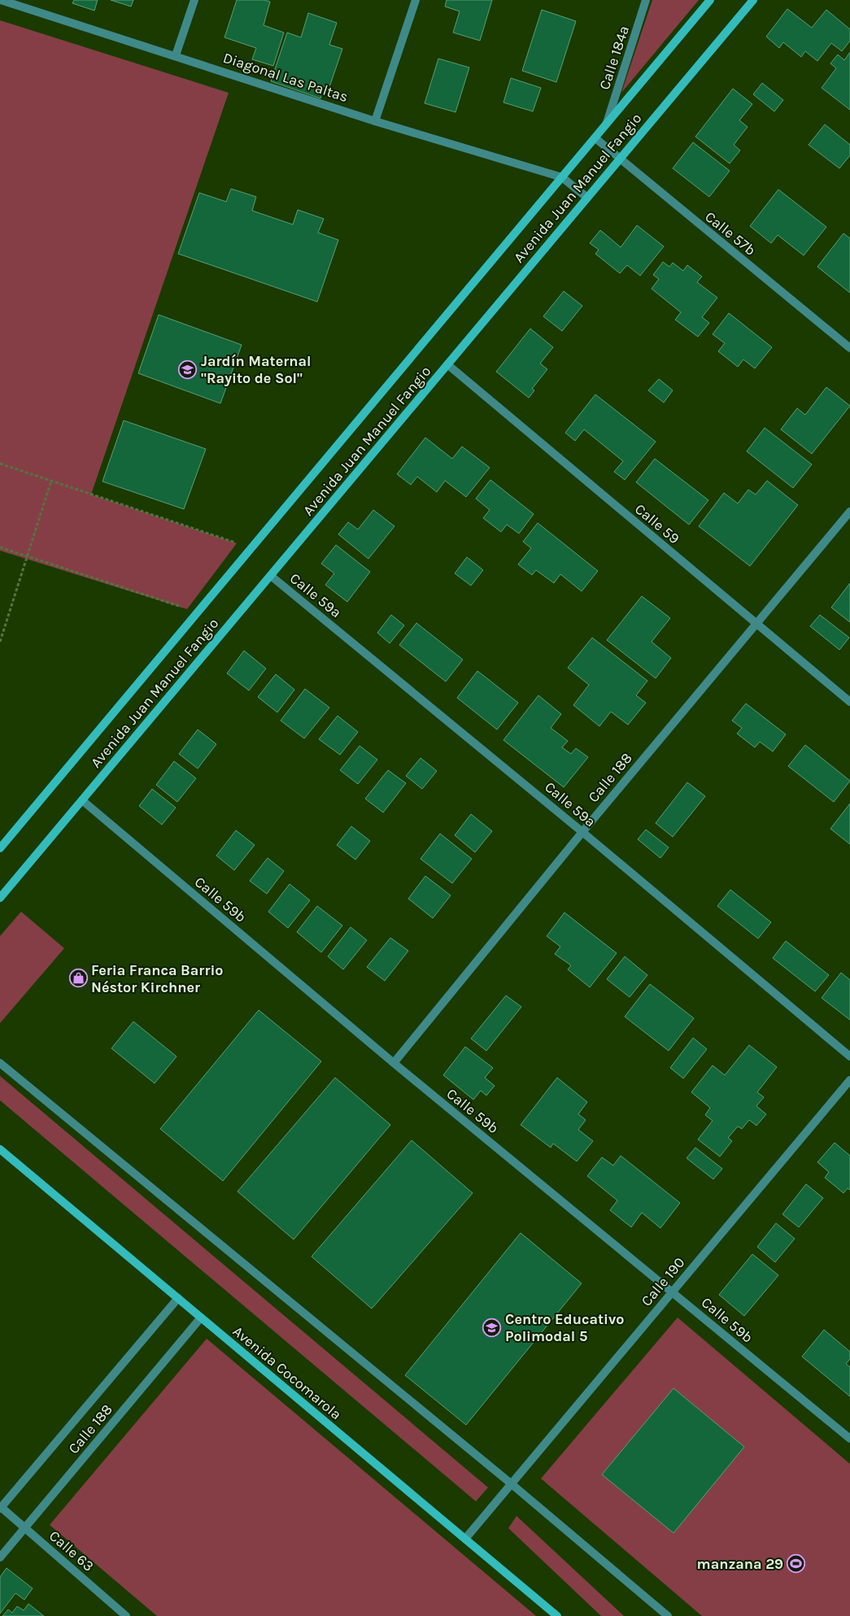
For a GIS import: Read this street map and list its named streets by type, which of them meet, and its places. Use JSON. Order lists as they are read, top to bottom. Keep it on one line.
{"streets":{"main road":["Avenida Juan Manuel Fangio","Avenida Cocomarola"],"street":["Calle 184a","Diagonal Las Paltas","Calle 57b","Calle 59","Calle 59a","Calle 188","Calle 59b","Calle 190","Calle 63"]},"crossings":[["Calle 184a","Avenida Juan Manuel Fangio"],["Diagonal Las Paltas","Avenida Juan Manuel Fangio"],["Avenida Juan Manuel Fangio","Calle 57b"],["Avenida Juan Manuel Fangio","Calle 59"],["Avenida Juan Manuel Fangio","Calle 59a"],["Avenida Juan Manuel Fangio","Calle 59b"],["Calle 59","Calle 188"],["Calle 59a","Calle 188"],["Calle 188","Calle 59b"],["Calle 188","Avenida Cocomarola"],["Calle 188","Calle 63"],["Calle 59b","Calle 190"],["Calle 190","Avenida Cocomarola"]],"places":{"school or university":["Jardín Maternal \"Rayito de Sol\"","Centro Educativo Polimodal 5"],"shop":["Feria Franca Barrio Néstor Kirchner"],"sports":["manzana 29"]}}
